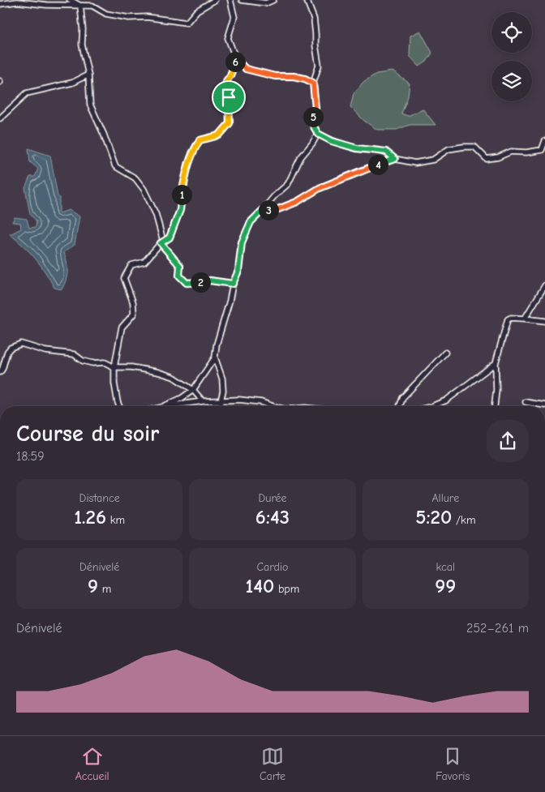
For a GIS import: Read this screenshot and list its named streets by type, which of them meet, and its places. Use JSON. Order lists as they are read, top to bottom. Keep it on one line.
{"page":{"pins":["6","5","4","1","3","2"],"heading":["Course du soir","18:59"],"stats":[["Distance","1.26 km"],["Durée","6:43"],["Allure","5:20 /km"],["Dénivelé","9 m"],["Cardio","140 bpm"],["kcal","99"]],"chart":["Dénivelé","252–261 m"],"tabs":["Accueil","Carte","Favoris"]}}
